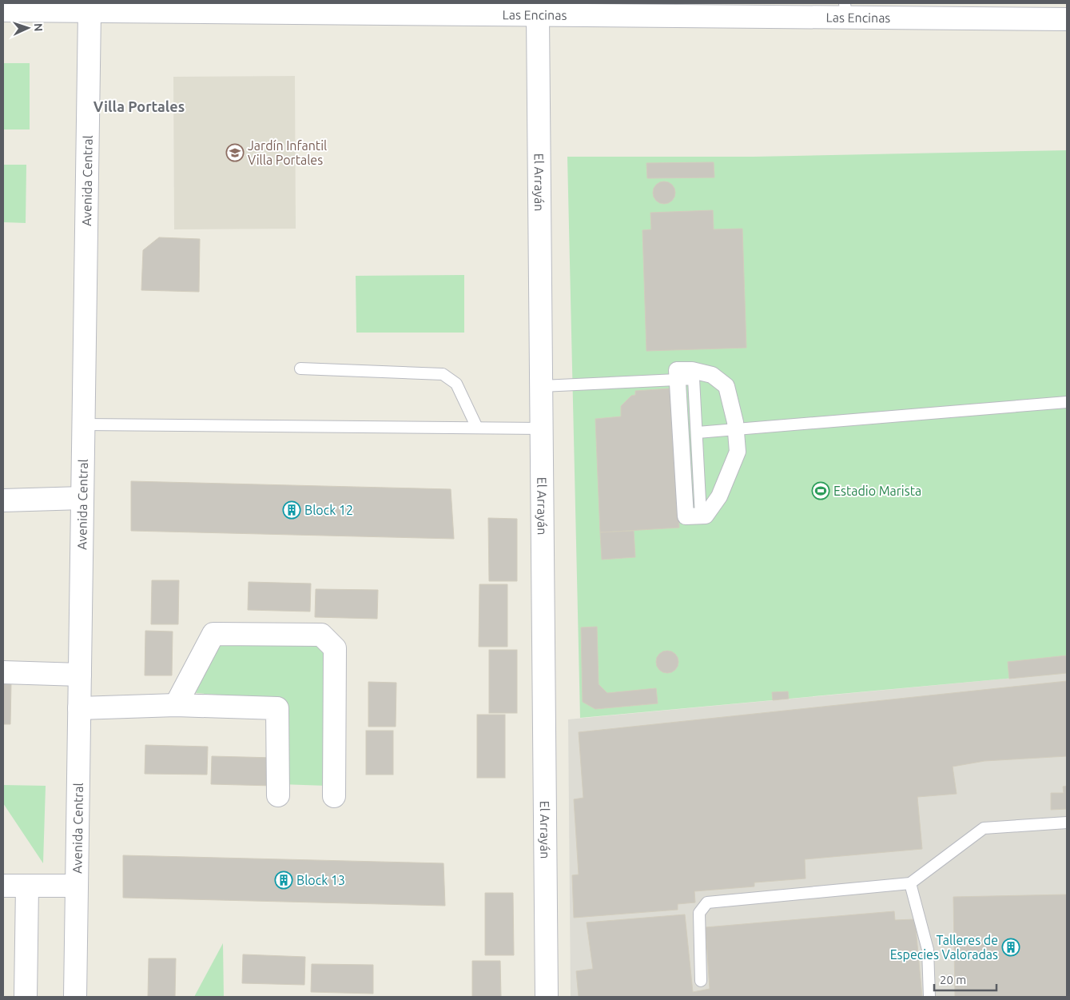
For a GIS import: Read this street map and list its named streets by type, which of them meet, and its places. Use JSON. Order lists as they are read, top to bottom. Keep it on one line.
{"streets":{"street":["Las Encinas","Avenida Central","El Arrayán"]},"crossings":[["Las Encinas","Avenida Central"],["Las Encinas","El Arrayán"]],"districts":["Villa Portales"],"places":{"school or university":["Jardín Infantil Villa Portales"],"sports":["Estadio Marista"],"building":["Block 12","Block 13","Talleres de Especies Valoradas"]},"scale_bar":"20 m","north":"right"}
